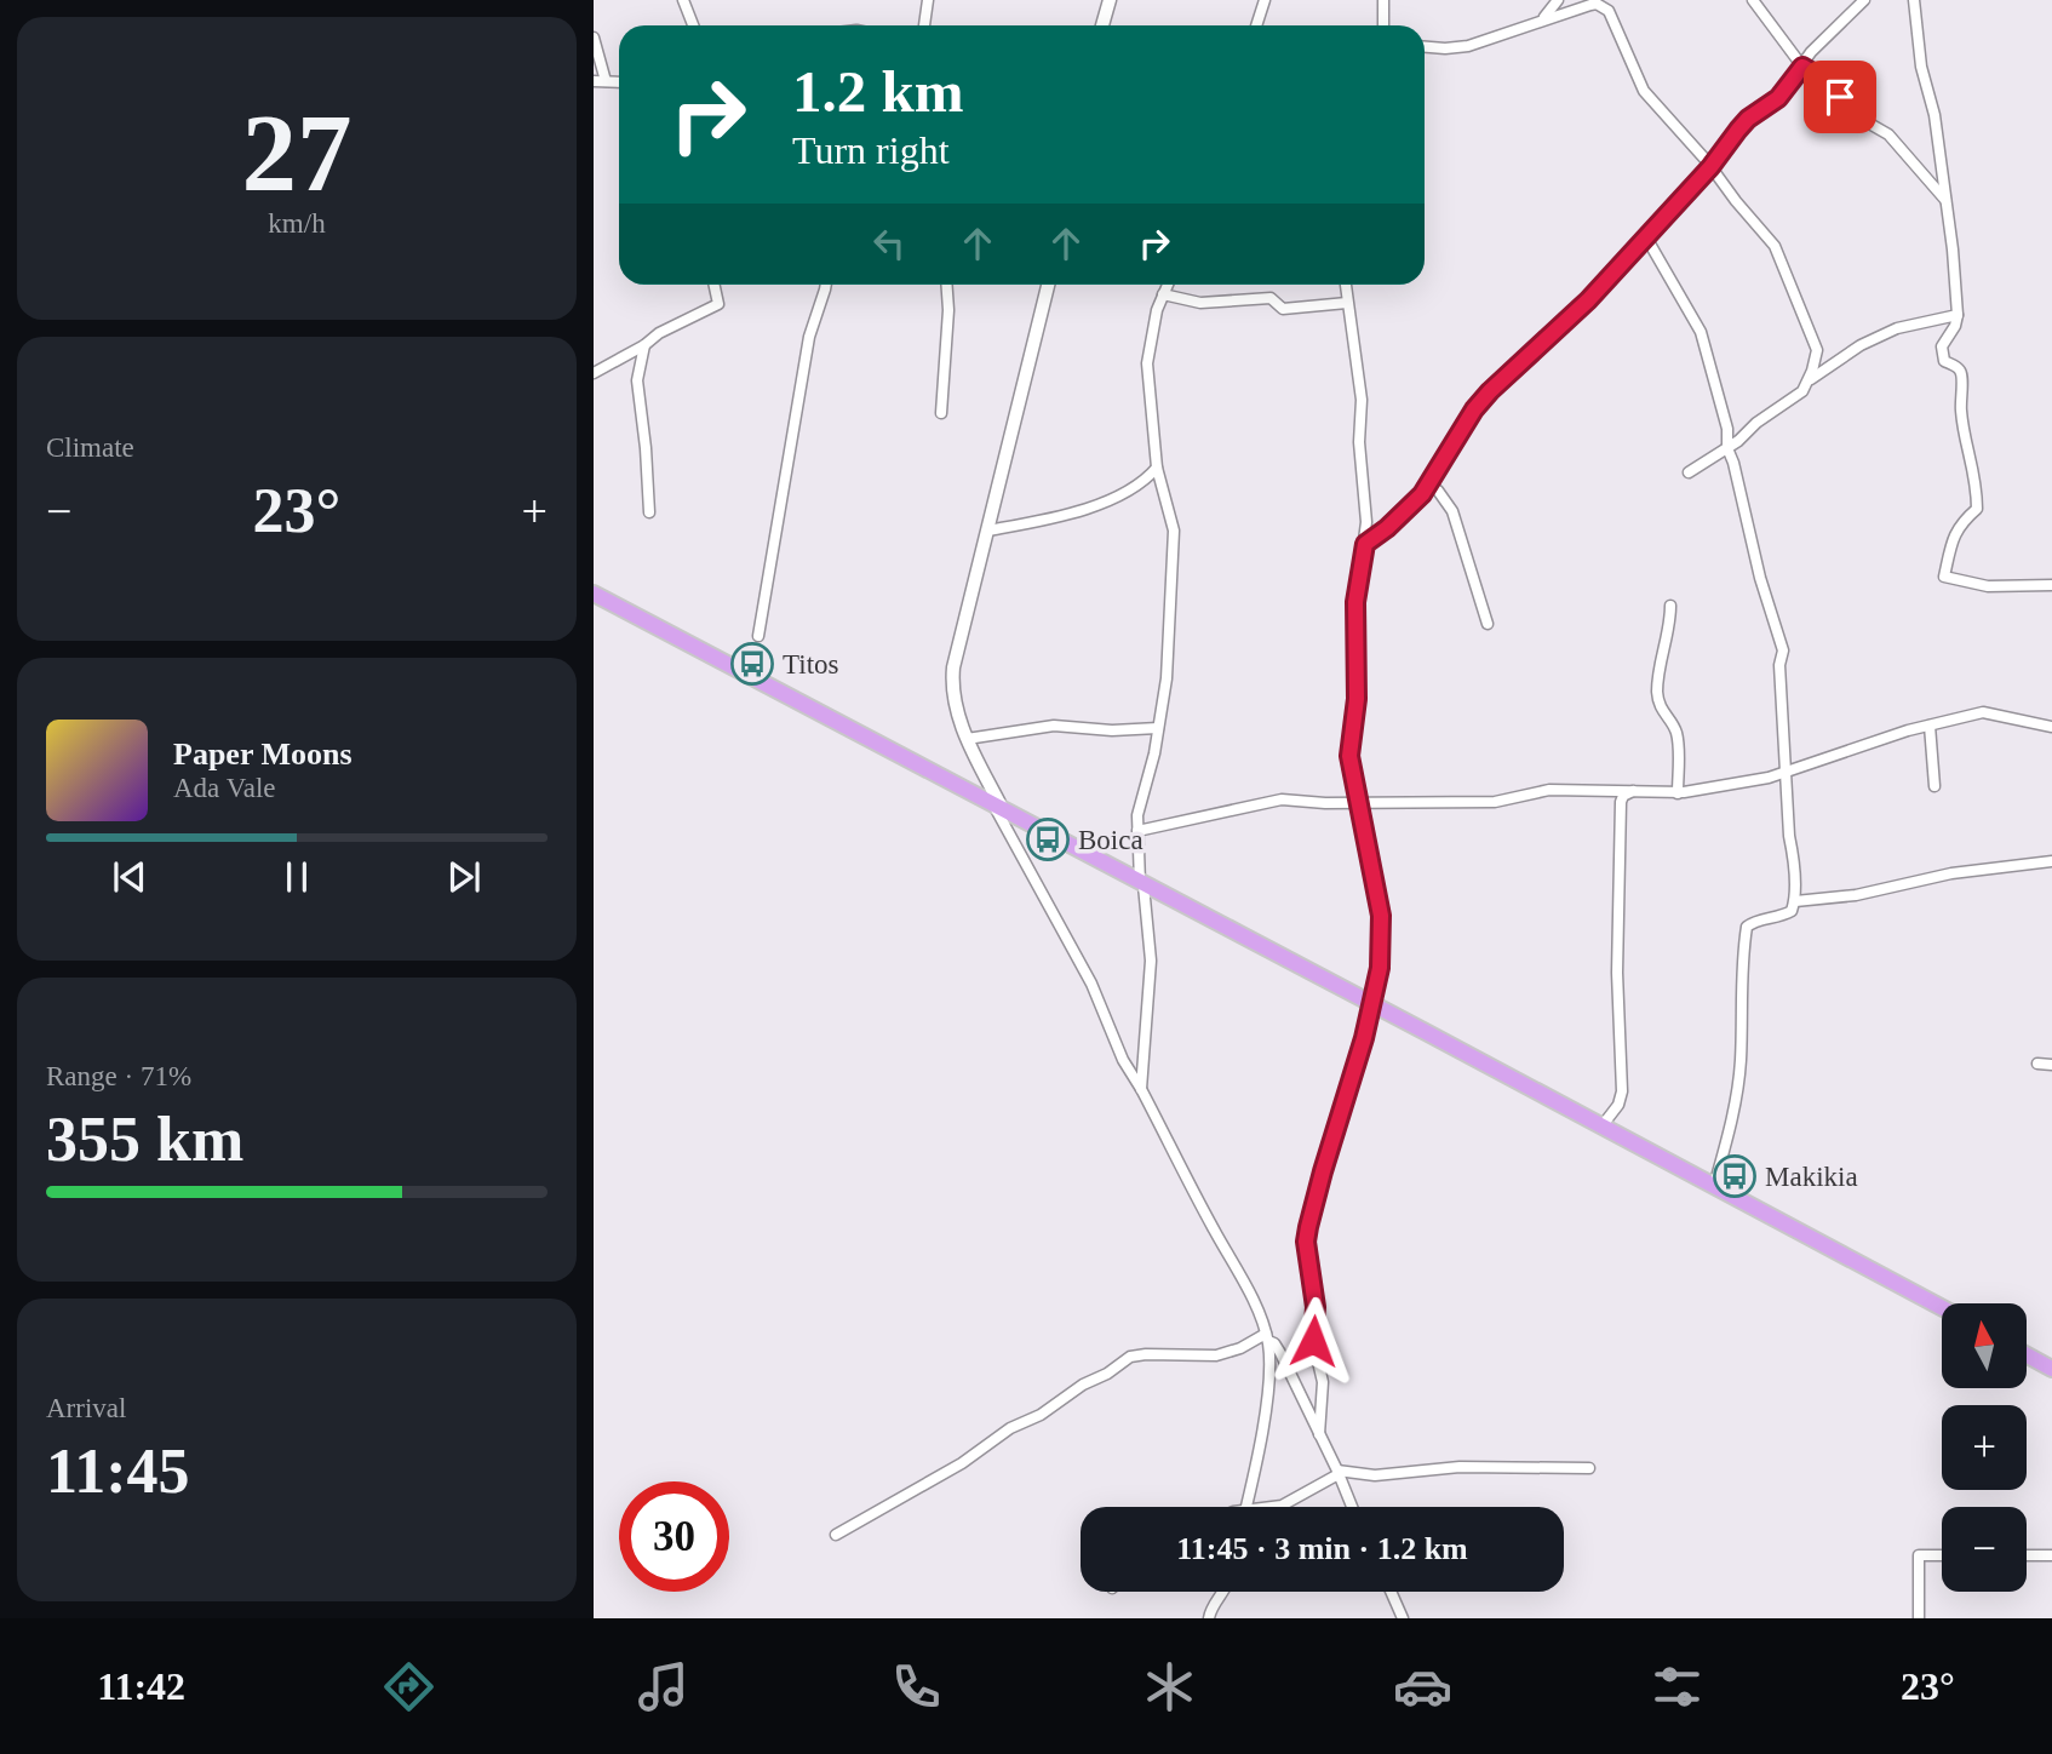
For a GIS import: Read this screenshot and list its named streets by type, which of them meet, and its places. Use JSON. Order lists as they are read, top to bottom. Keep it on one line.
{"places":{"bus stop":["Titos","Boica","Makikia"]},"north":"top","page":{"tile":[["27","km/h"],"Climate",["Range · 71%","355 km"],["Arrival","11:45"]],"turn":["1.2 km","Turn right"],"heat":["−","23°","+"],"song":["Paper Moons","Ada Vale"],"map_buttons":["+","−"],"limit":"30","trip":"11:45 · 3 min · 1.2 km","tabs":["11:42","23°"]}}
